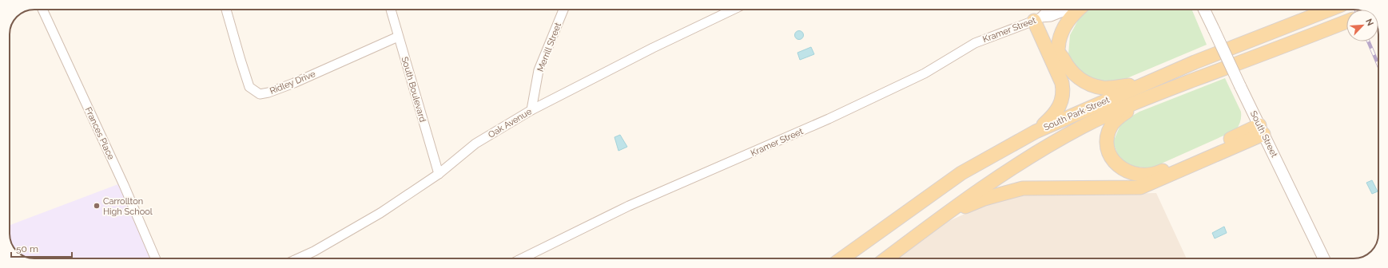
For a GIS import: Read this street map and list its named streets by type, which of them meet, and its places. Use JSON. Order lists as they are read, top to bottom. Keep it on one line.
{"streets":{"main road":["South Park Street"],"street":["Kramer Street","Merrill Street","Ridley Drive","South Boulevard","Oak Avenue","Frances Place","South Street"]},"crossings":[["Merrill Street","Oak Avenue"],["Ridley Drive","South Boulevard"],["South Boulevard","Oak Avenue"]],"places":["Carrollton High School"],"scale_bar":"50 m","north":"top right"}
